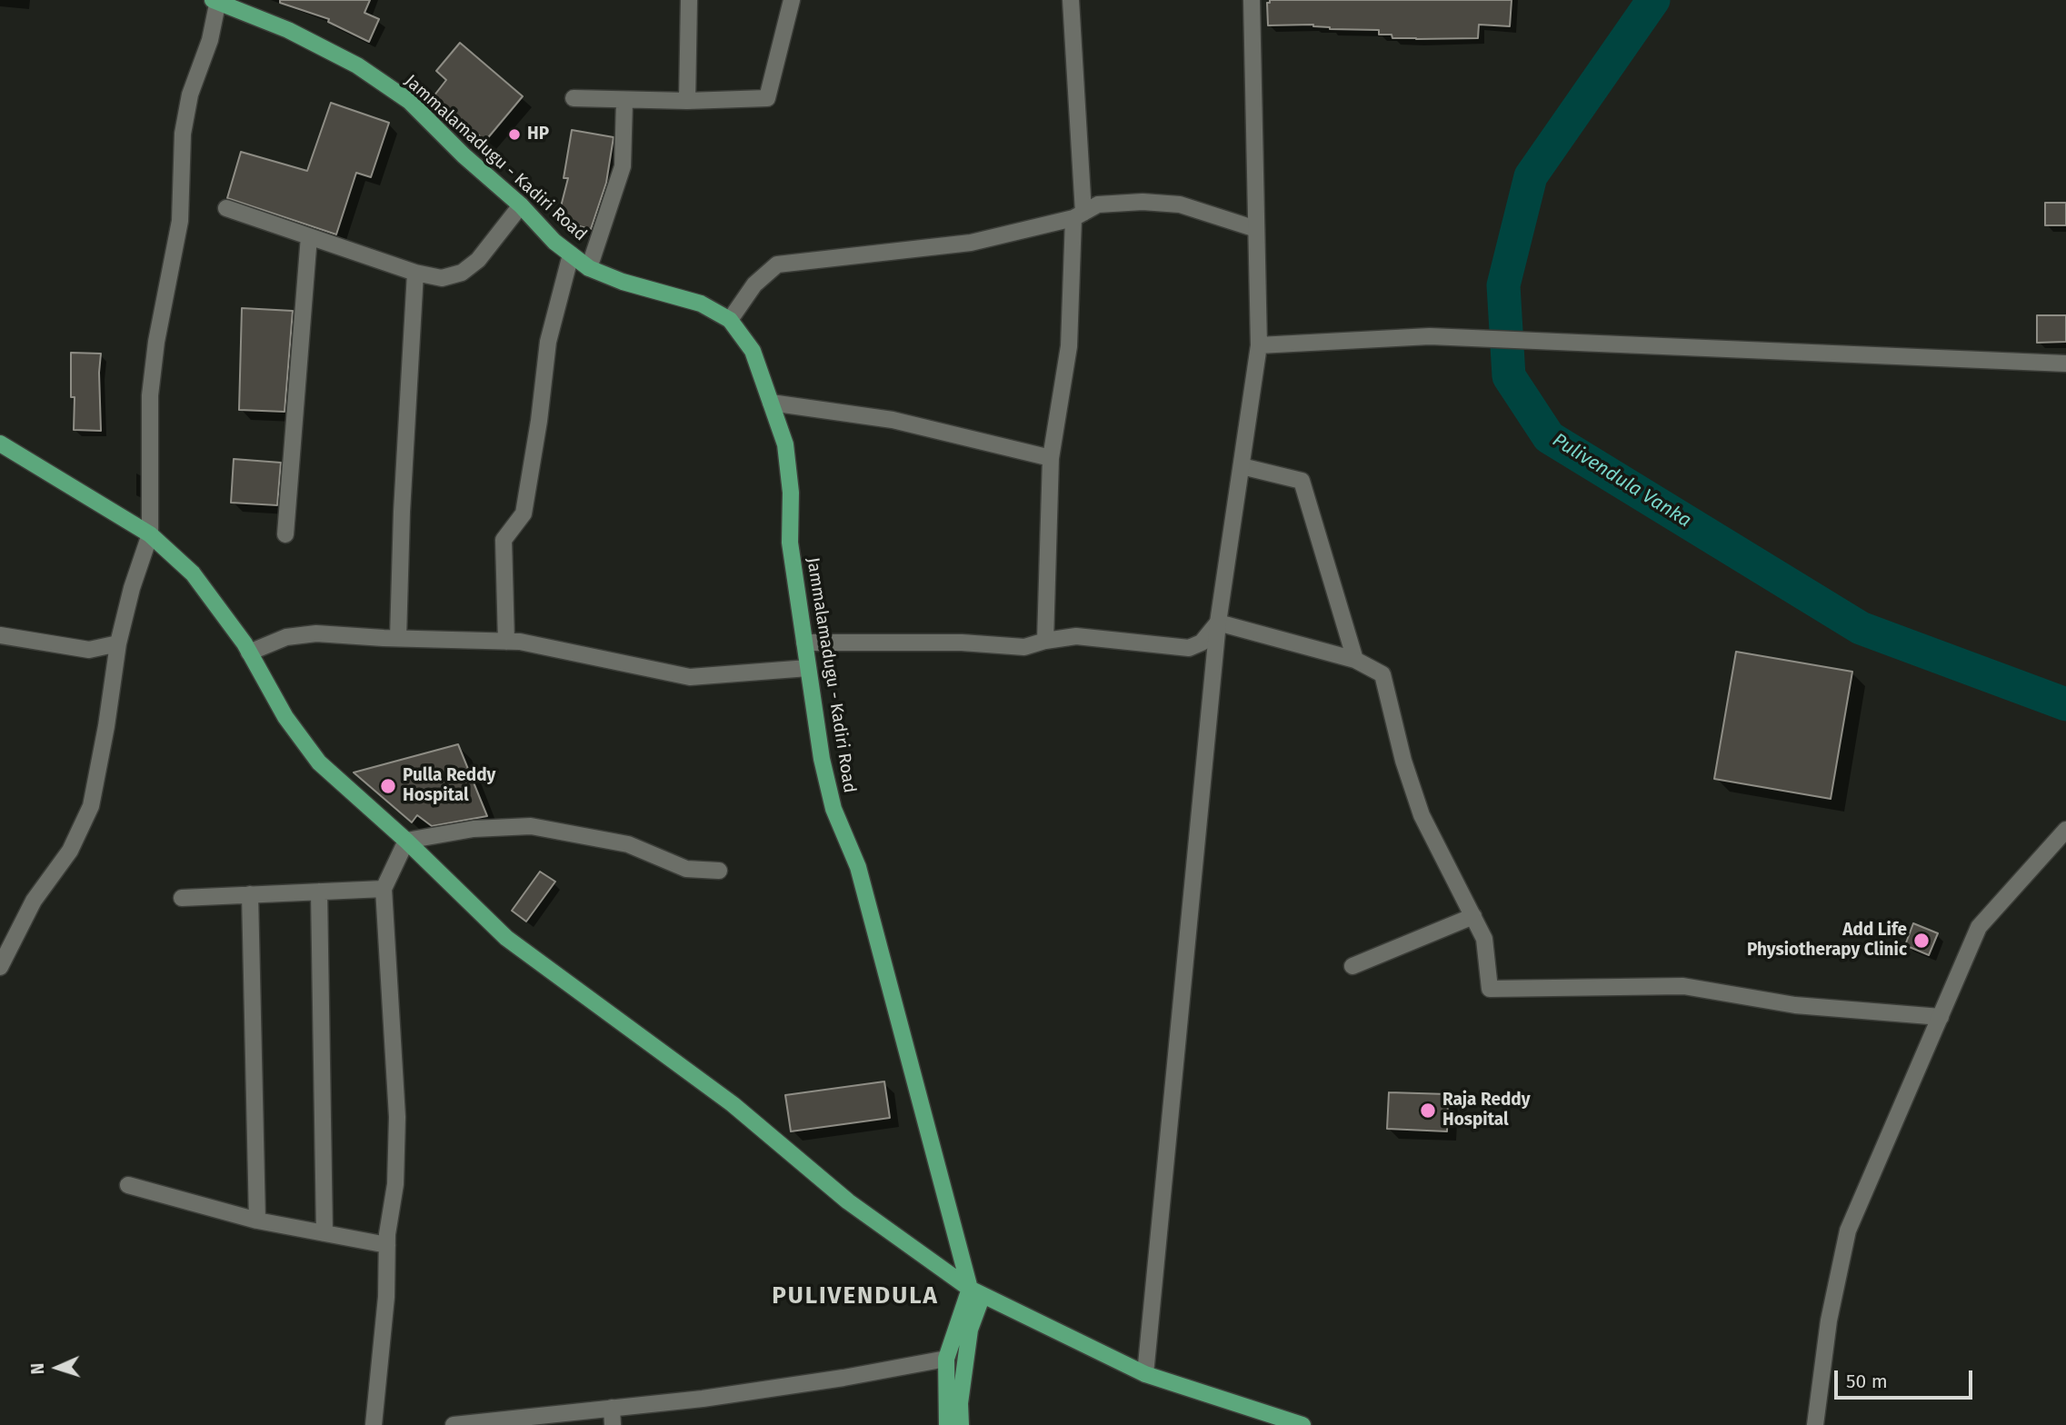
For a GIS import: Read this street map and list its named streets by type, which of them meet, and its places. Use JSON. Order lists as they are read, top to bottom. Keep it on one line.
{"streets":{"main road":["Jammalamadugu - Kadiri Road"]},"districts":["PULIVENDULA"],"water":["Pulivendula Vanka"],"places":["HP","Pulla Reddy Hospital","Add Life Physiotherapy Clinic","Raja Reddy Hospital"],"scale_bar":"50 m","north":"left"}
